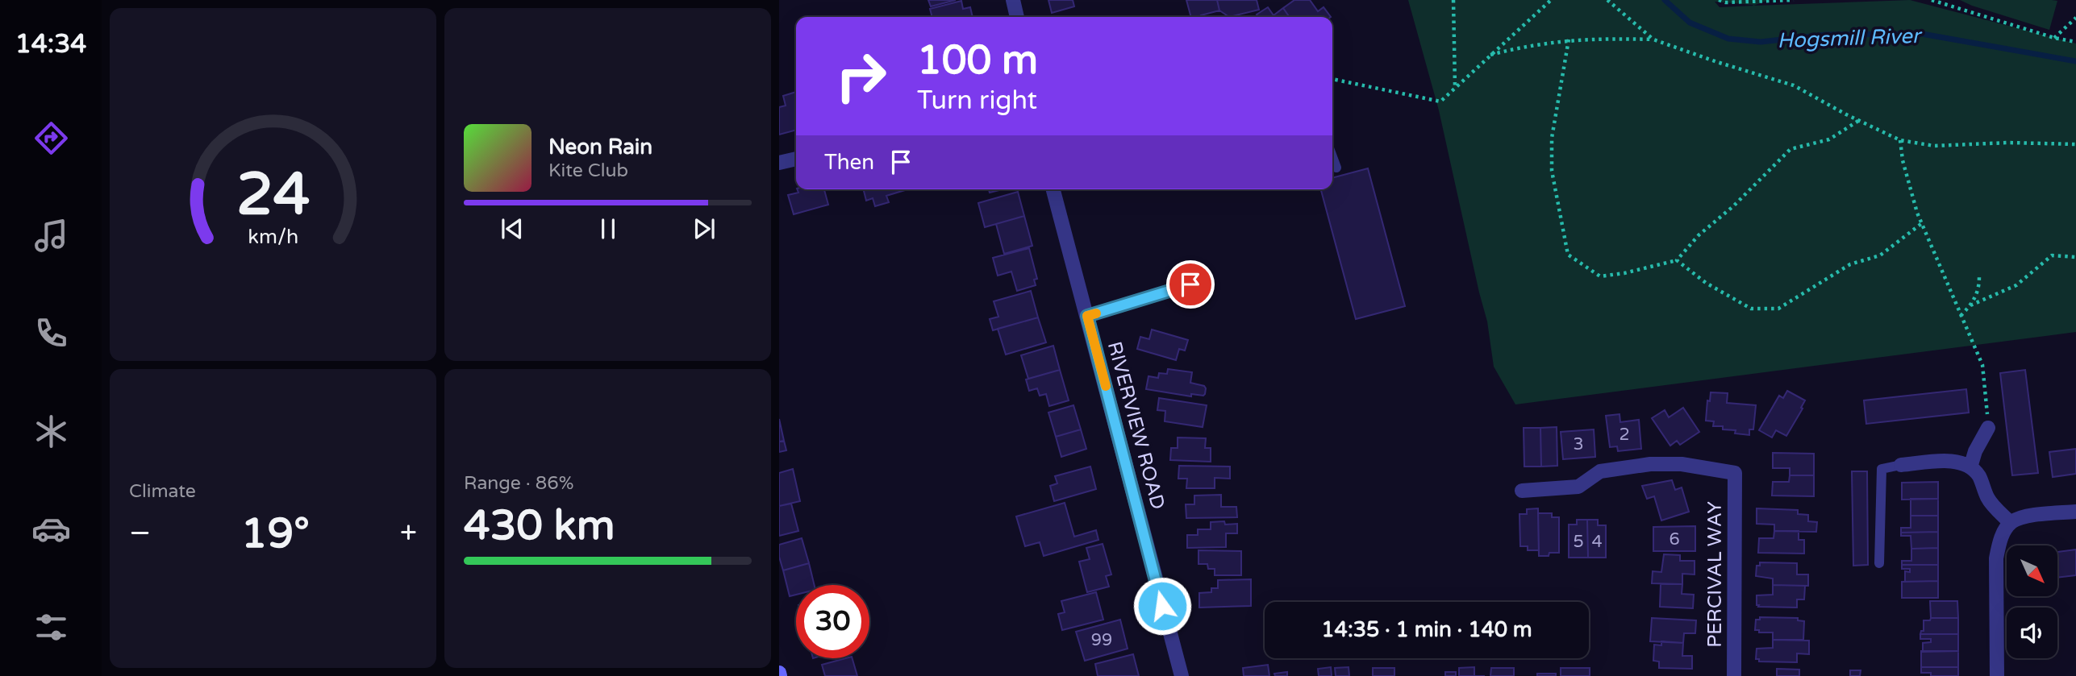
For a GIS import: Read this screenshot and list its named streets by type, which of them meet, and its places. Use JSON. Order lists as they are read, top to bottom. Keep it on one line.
{"streets":{"street":["RIVERVIEW ROAD","PERCIVAL WAY"]},"water":["Hogsmill River"],"house_numbers":["2","3","6","5","4","99"],"north":"bottom right","page":{"tabs":"14:34","turn":["100 m","Turn right"],"song":["Neon Rain","Kite Club"],"then":"Then","tile":["Climate",["Range · 86%","430 km"]],"heat":["−","19°","+"],"limit":"30","trip":"14:35 · 1 min · 140 m","gauge":["24","km/h"]}}
